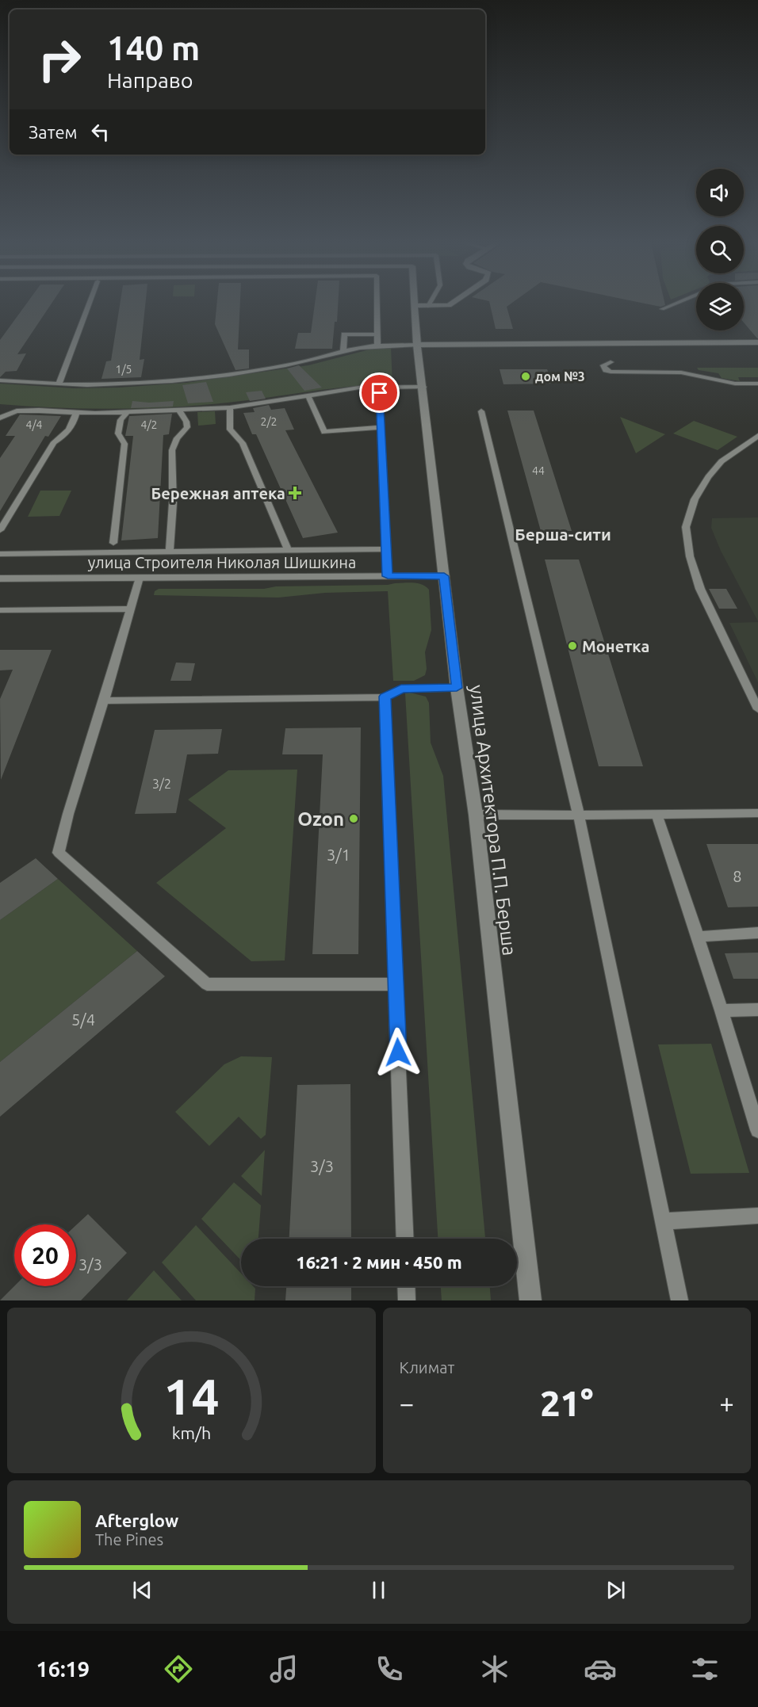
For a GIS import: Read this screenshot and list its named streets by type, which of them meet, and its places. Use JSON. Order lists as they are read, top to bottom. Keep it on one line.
{"streets":{"street":["улица Строителя Николая Шишкина","улица Архитектора П.П. Берша"]},"crossings":[["улица Строителя Николая Шишкина","улица Архитектора П.П. Берша"]],"districts":["Берша-сити"],"places":{"other":["дом №3","Монетка","Ozon"],"health":["Бережная аптека"]},"house_numbers":["1/5","2/2","4/4","4/2","44","3/2","3/1","8","5/4","3/3","3/3"],"page":{"turn":["140 m","Направо"],"then":"Затем","limit":"20","trip":"16:21 · 2 мин · 450 m","tile":"Климат","heat":["−","21°","+"],"song":["Afterglow","The Pines"],"tabs":"16:19","gauge":["14","km/h"]}}
